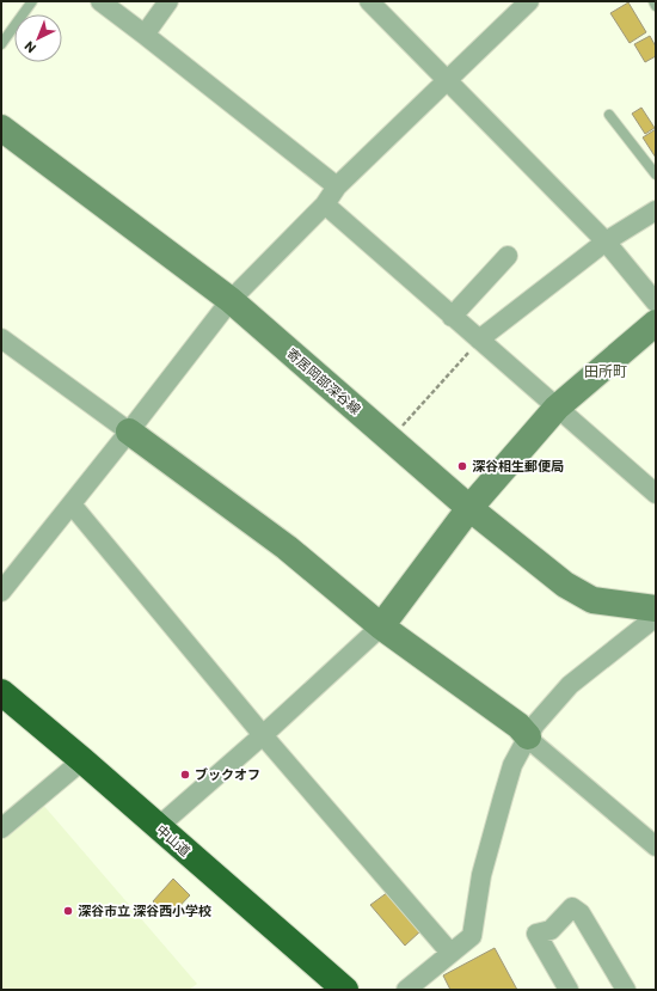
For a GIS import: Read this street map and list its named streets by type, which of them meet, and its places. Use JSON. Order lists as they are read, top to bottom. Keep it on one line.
{"streets":{"highway":["中山道"],"street":["寄居岡部深谷線"]},"districts":["田所町"],"places":["深谷相生郵便局","ブックオフ","深谷市立 深谷西小学校"],"north":"bottom left"}
